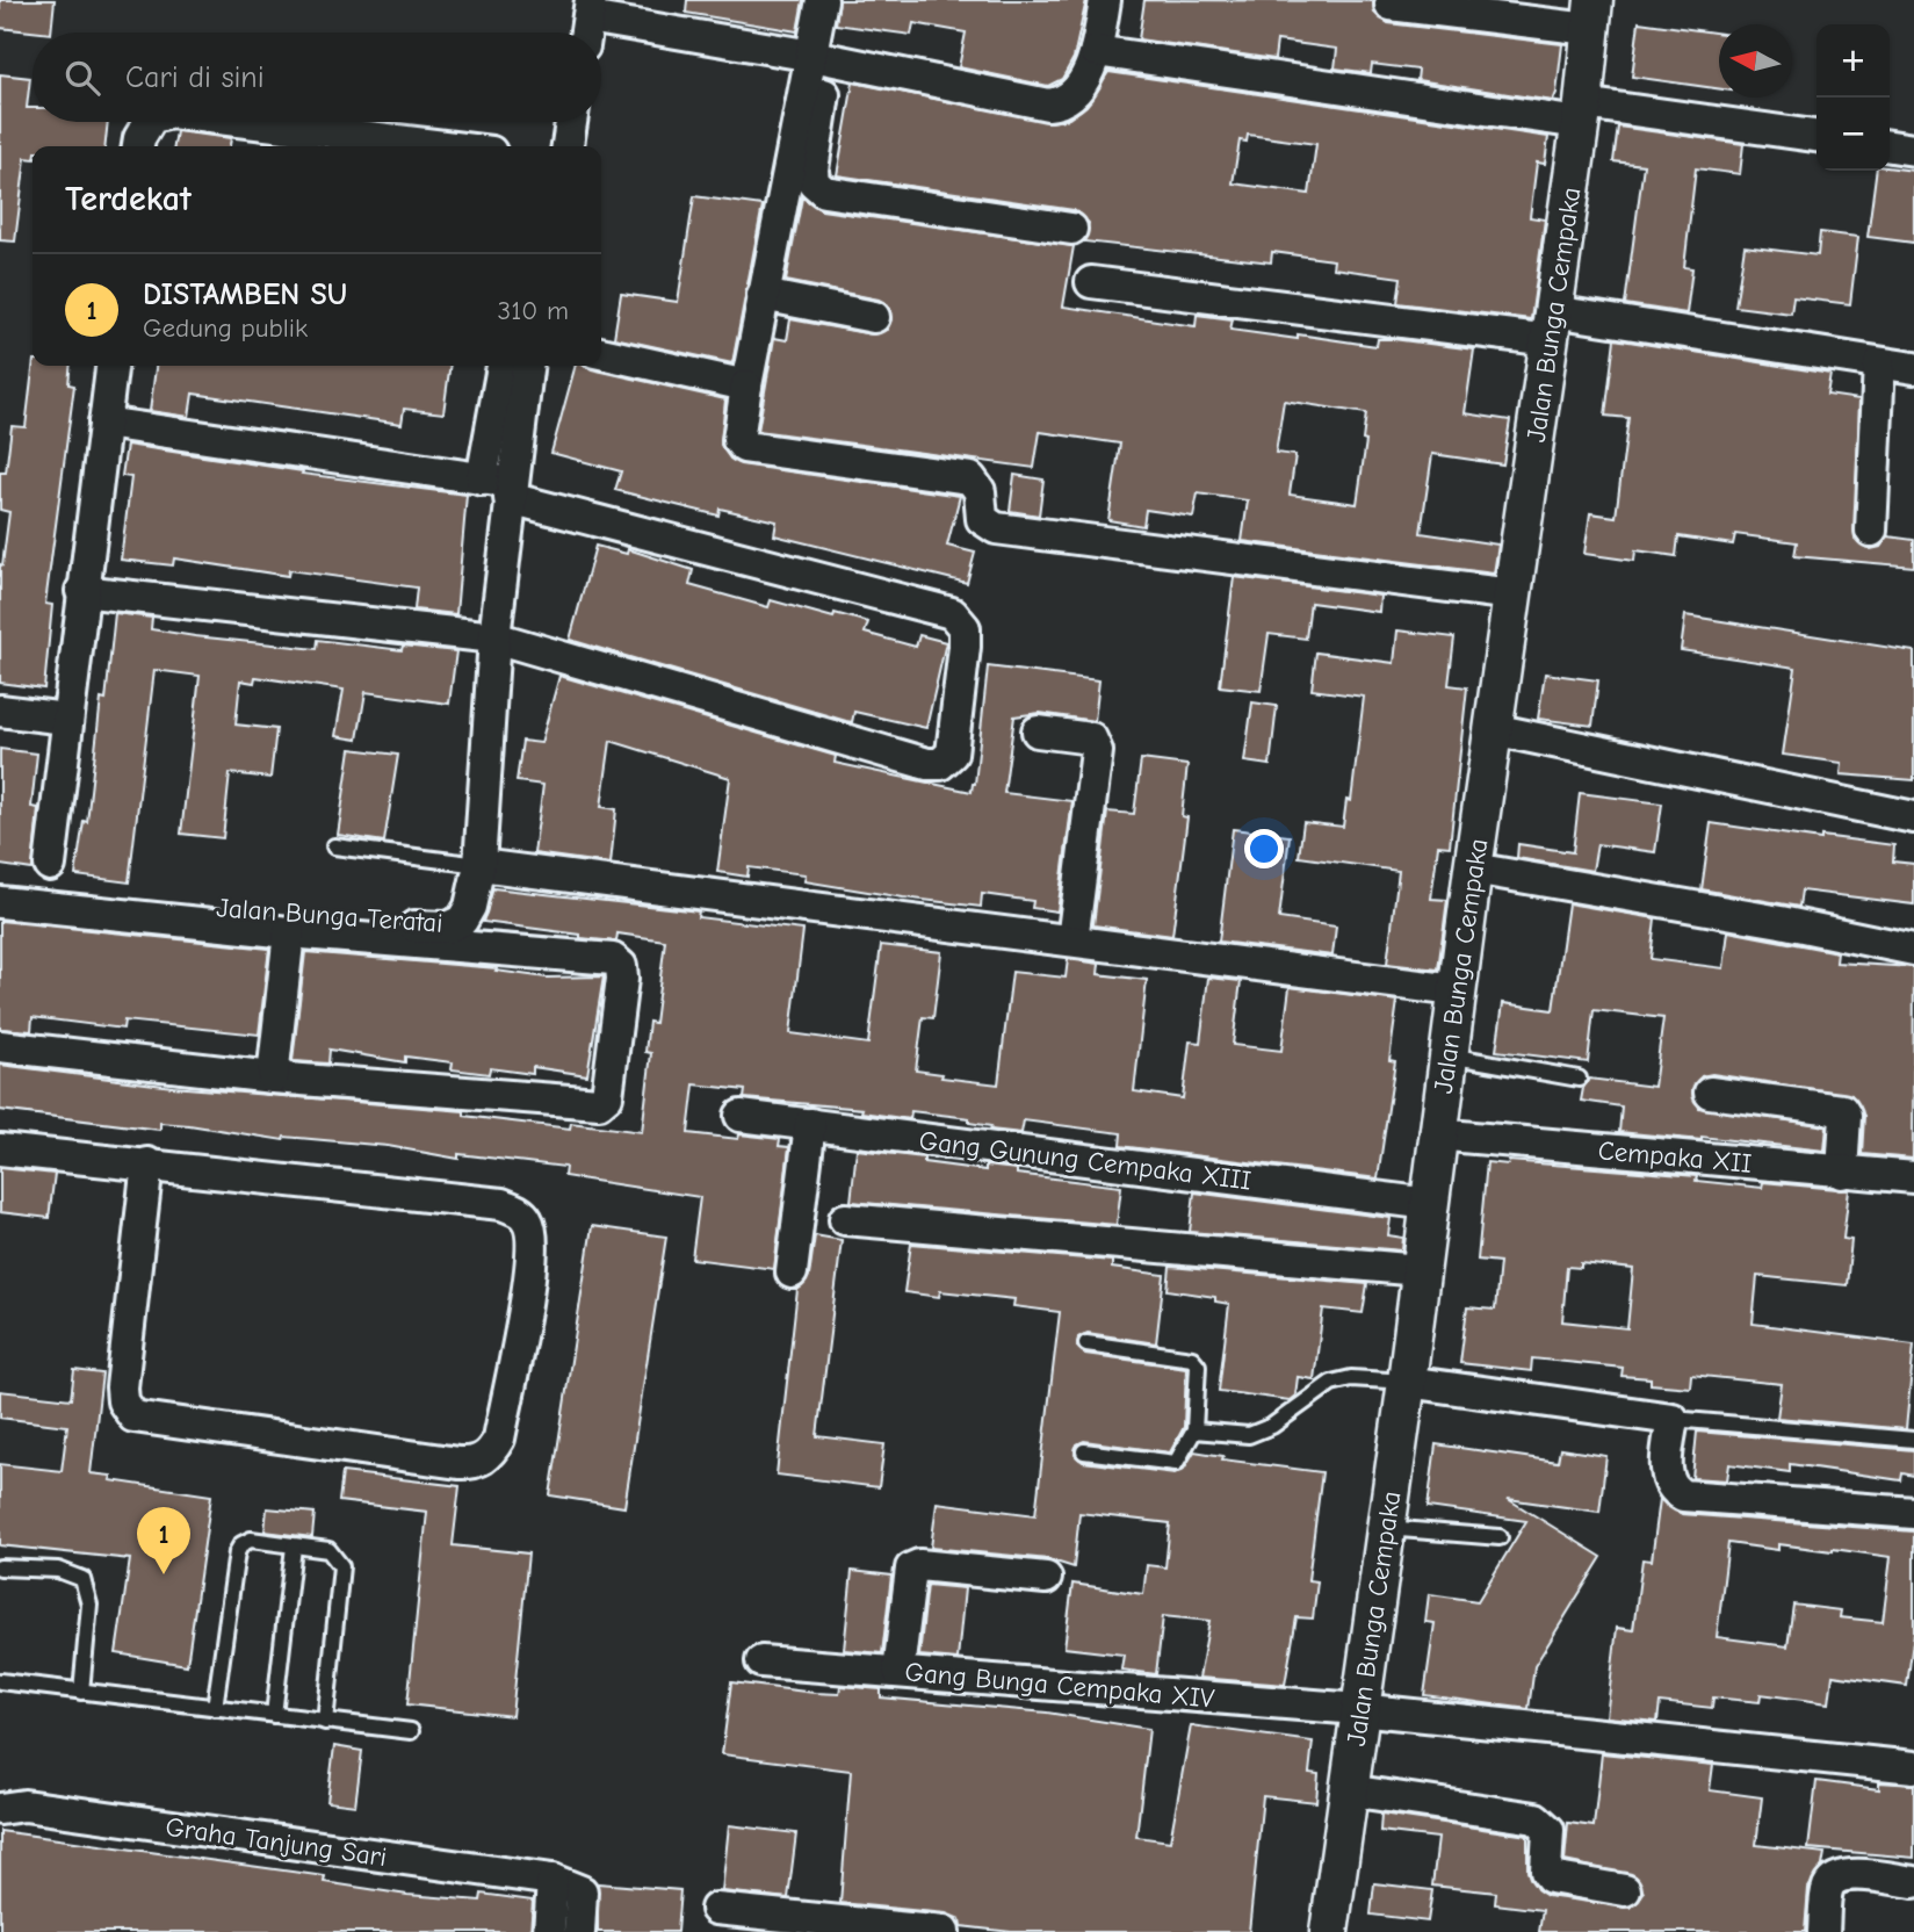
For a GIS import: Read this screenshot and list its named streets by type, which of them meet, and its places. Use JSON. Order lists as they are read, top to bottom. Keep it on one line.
{"streets":{"street":["Jalan Bunga Cempaka","Jalan Bunga Teratai","Cempaka XII","Gang Gunung Cempaka XIII","Gang Bunga Cempaka XIV","Graha Tanjung Sari"]},"crossings":[["Jalan Bunga Cempaka","Cempaka XII"],["Jalan Bunga Cempaka","Gang Gunung Cempaka XIII"],["Jalan Bunga Cempaka","Gang Bunga Cempaka XIV"]],"north":"left","page":{"map_buttons":["+","−"],"search":"Cari di sini","heading":"Terdekat","list":[{"mark":"1","name":"DISTAMBEN SU","note":"Gedung publik","value":"310 m"}],"pins":"1"}}
